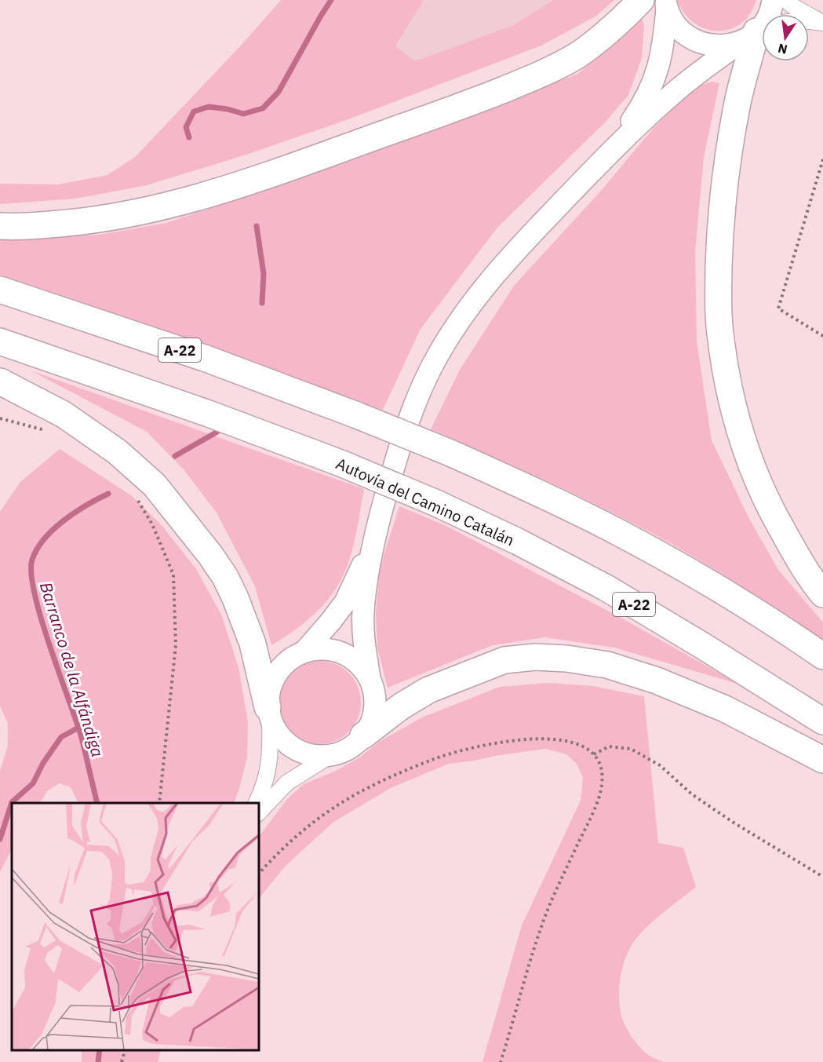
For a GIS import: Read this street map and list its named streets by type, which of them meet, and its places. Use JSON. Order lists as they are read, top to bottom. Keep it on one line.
{"streets":{"highway":["A-22","Autovía del Camino Catalán"]},"water":["Barranco de la Alfándiga"],"north":"bottom"}
